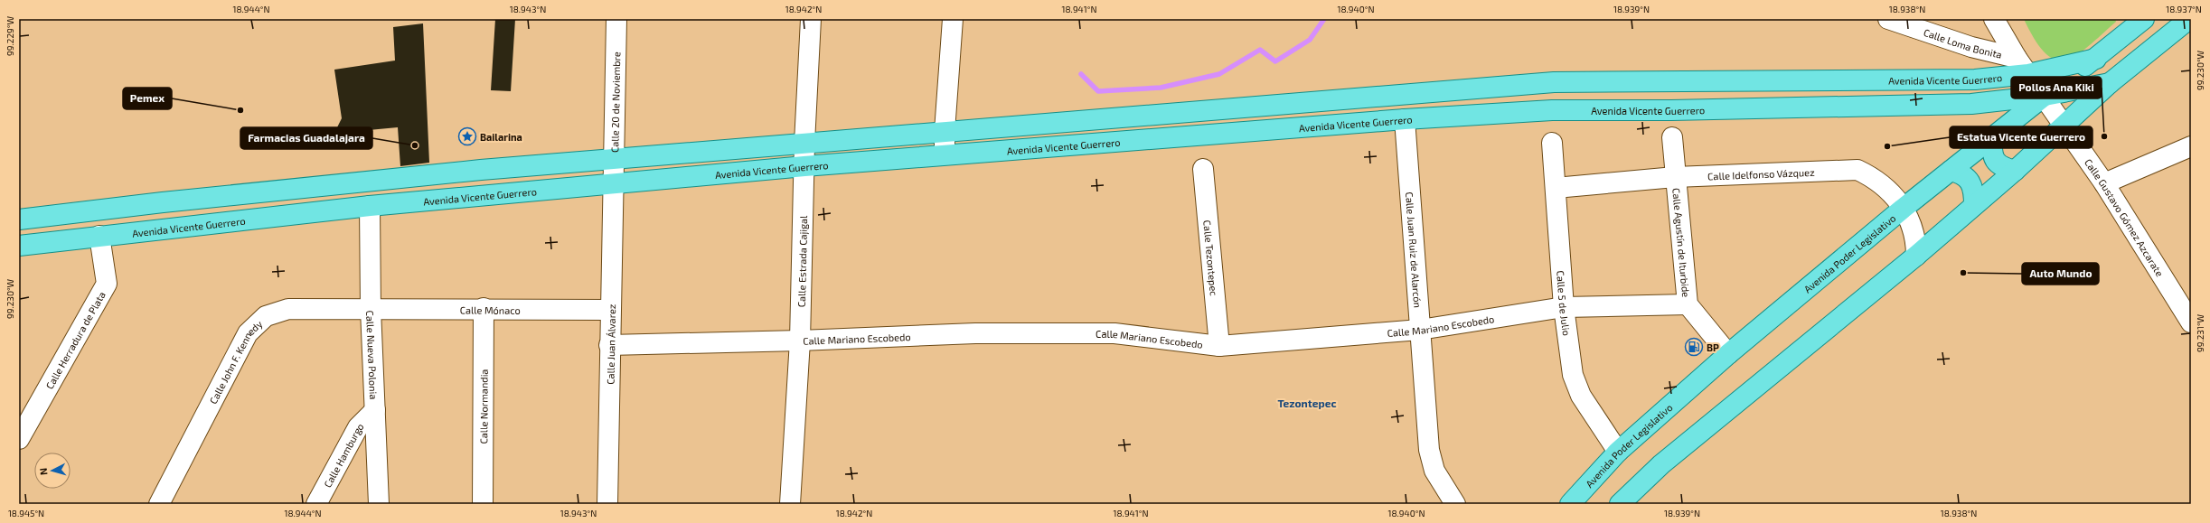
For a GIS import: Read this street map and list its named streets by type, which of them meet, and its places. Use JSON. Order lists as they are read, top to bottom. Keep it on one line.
{"streets":{"main road":["Avenida Vicente Guerrero","Avenida Poder Legislativo"],"street":["Calle Loma Bonita","Calle 20 de Noviembre","Calle Idelfonso Vázquez","Calle Gustavo Gómez Azcarate","Calle Agustín de Iturbide","Calle Juan Ruiz de Alarcón","Calle Tezontepec","Calle Estrada Cajigal","Calle 5 de Julio","Calle Mónaco","Calle Mariano Escobedo","Calle Herradura de Plata","Calle Juan Álvarez","Calle Nueva Polonia","Calle John F. Kennedy","Calle Normandia","Calle Hamburgo"]},"crossings":[["Calle Loma Bonita","Calle Gustavo Gómez Azcarate"],["Avenida Vicente Guerrero","Calle 20 de Noviembre"],["Avenida Vicente Guerrero","Calle Gustavo Gómez Azcarate"],["Avenida Vicente Guerrero","Calle Juan Ruiz de Alarcón"],["Avenida Vicente Guerrero","Avenida Poder Legislativo"],["Avenida Vicente Guerrero","Calle Estrada Cajigal"],["Avenida Vicente Guerrero","Calle Herradura de Plata"],["Avenida Vicente Guerrero","Calle Juan Álvarez"],["Avenida Vicente Guerrero","Calle Nueva Polonia"],["Calle 20 de Noviembre","Calle Juan Álvarez"],["Calle Idelfonso Vázquez","Calle Agustín de Iturbide"],["Calle Idelfonso Vázquez","Avenida Poder Legislativo"],["Calle Idelfonso Vázquez","Calle 5 de Julio"],["Calle Gustavo Gómez Azcarate","Avenida Poder Legislativo"],["Calle Agustín de Iturbide","Avenida Poder Legislativo"],["Calle Agustín de Iturbide","Calle Mariano Escobedo"],["Calle Juan Ruiz de Alarcón","Calle Mariano Escobedo"],["Avenida Poder Legislativo","Calle 5 de Julio"],["Calle Tezontepec","Calle Mariano Escobedo"],["Calle Estrada Cajigal","Calle Mariano Escobedo"],["Calle 5 de Julio","Calle Mariano Escobedo"],["Calle Mónaco","Calle Juan Álvarez"],["Calle Mónaco","Calle Nueva Polonia"],["Calle Mónaco","Calle John F. Kennedy"],["Calle Mónaco","Calle Normandia"],["Calle Mariano Escobedo","Calle Juan Álvarez"],["Calle Nueva Polonia","Calle John F. Kennedy"],["Calle Nueva Polonia","Calle Hamburgo"]],"districts":["Tezontepec"],"places":{"other":["Pemex","Pollos Ana Kiki","Farmacias Guadalajara","Estatua Vicente Guerrero","Auto Mundo"],"place":["Bailarina"],"fuel station":["BP"]},"north":"left","coordinates":["18.944°N","18.943°N","18.942°N","18.941°N","18.940°N","18.939°N","18.938°N","18.937°N","99.229°W","99.230°W","99.231°W","18.945°N"]}
